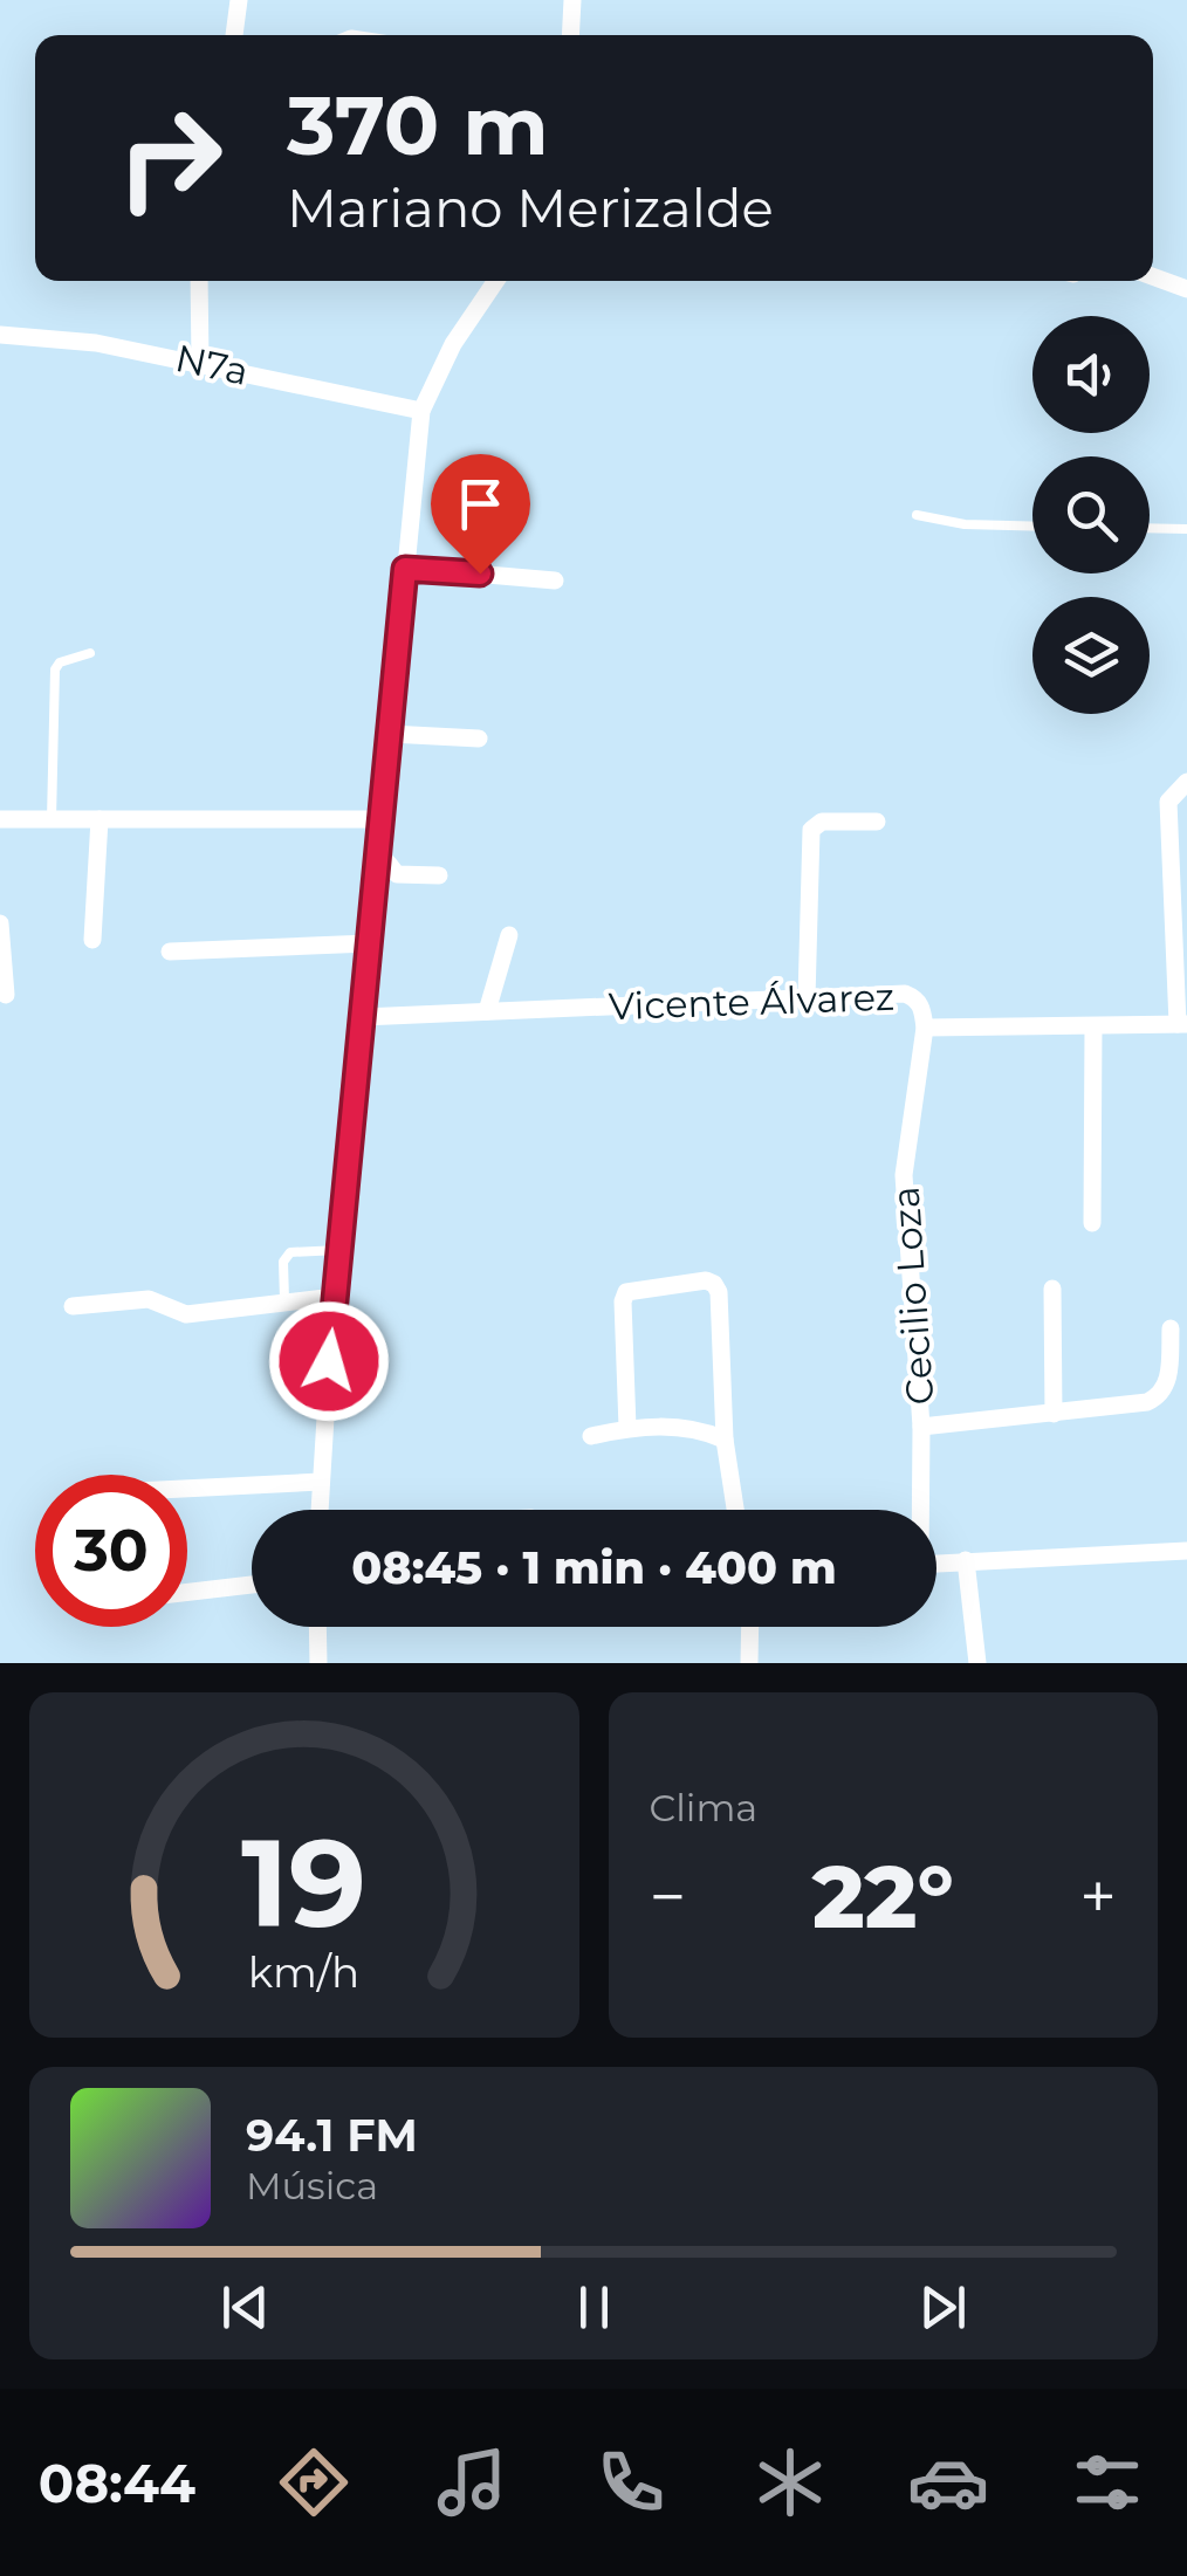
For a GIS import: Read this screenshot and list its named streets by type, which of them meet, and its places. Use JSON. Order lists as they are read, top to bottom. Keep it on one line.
{"streets":{"street":["N7a","Vicente Álvarez","Cecilio Loza"]},"crossings":[["Vicente Álvarez","Cecilio Loza"]],"page":{"turn":["370 m","Mariano Merizalde"],"limit":"30","trip":"08:45 · 1 min · 400 m","tile":"Clima","heat":["−","22°","+"],"song":["94.1 FM","Música"],"tabs":"08:44","gauge":["19","km/h"]}}
